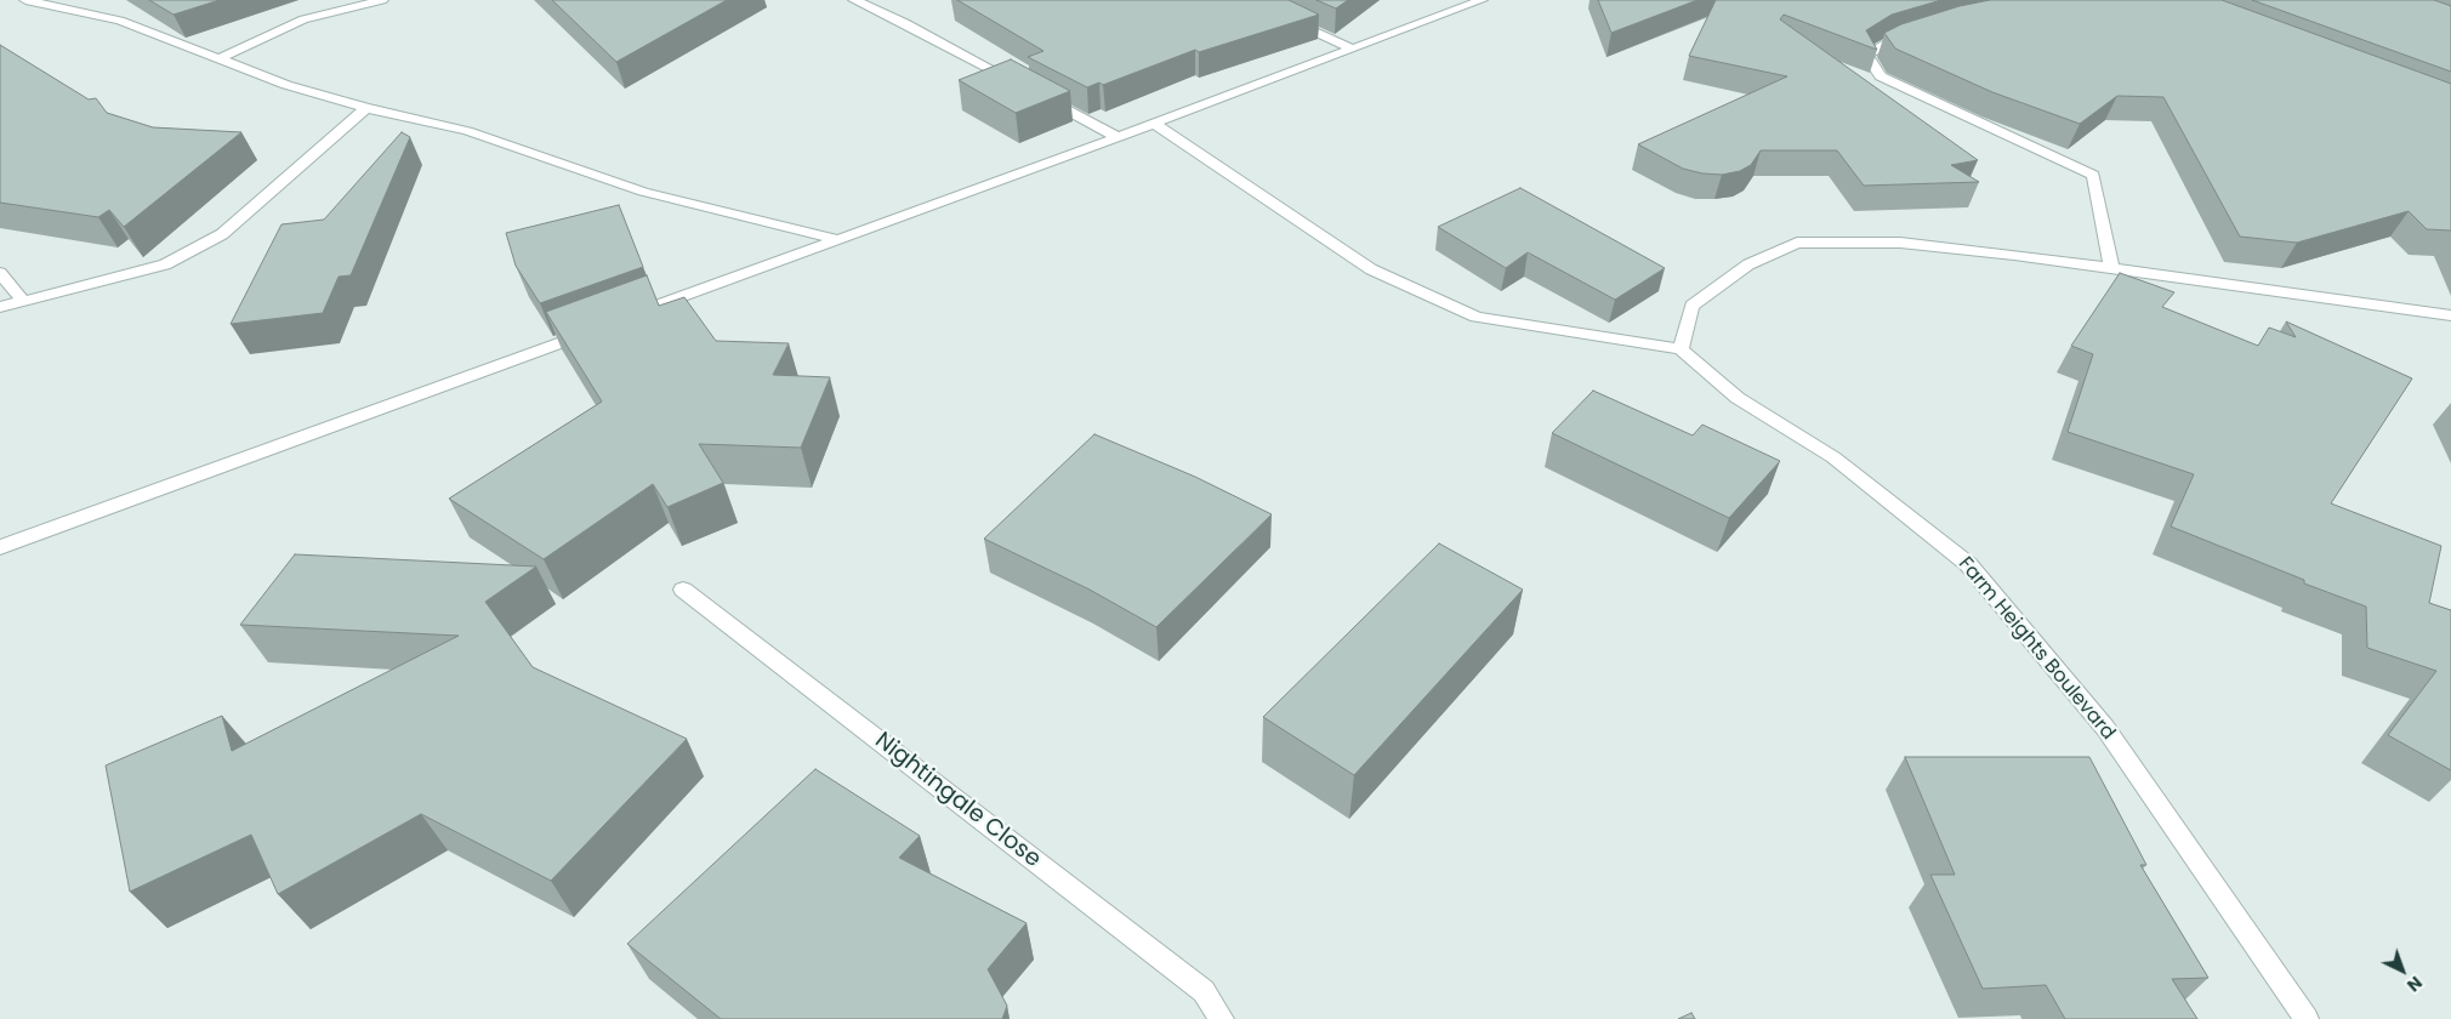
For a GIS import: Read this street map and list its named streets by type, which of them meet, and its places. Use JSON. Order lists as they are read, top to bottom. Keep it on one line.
{"streets":{"street":["Farm Heights Boulevard","Nightingale Close"]},"north":"bottom right"}
